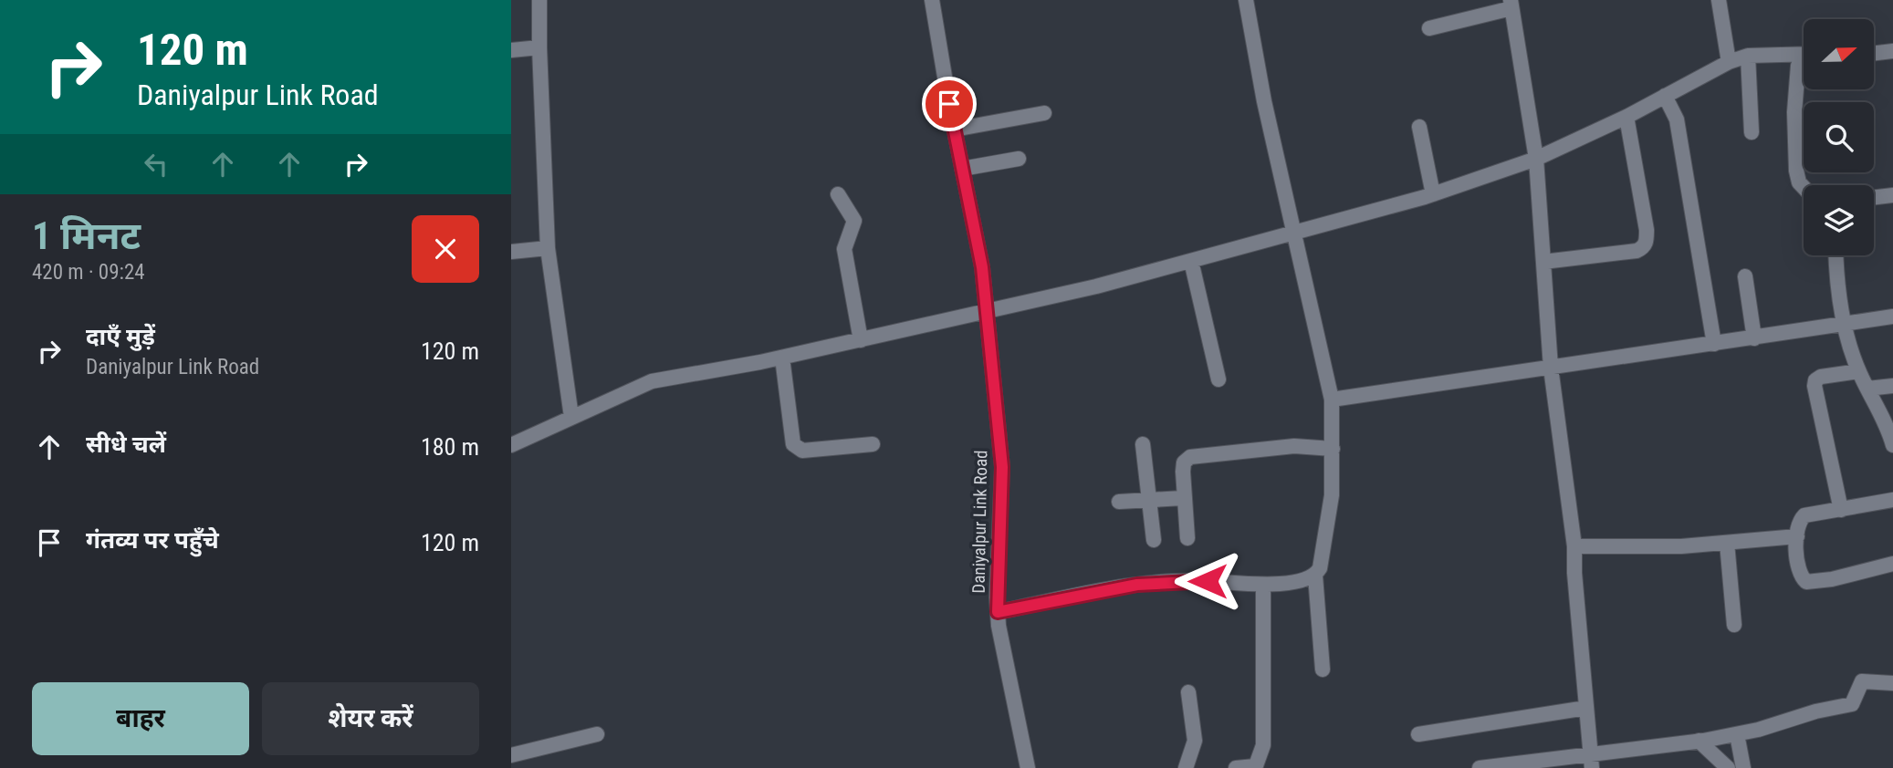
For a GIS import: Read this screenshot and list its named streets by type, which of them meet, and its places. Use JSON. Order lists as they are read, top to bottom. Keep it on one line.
{"streets":{"street":["Daniyalpur Link Road"]},"north":"right","page":{"turn":["120 m","Daniyalpur Link Road"],"heading":["1 मिनट","420 m · 09:24"],"list":[{"name":"दाएँ मुड़ें","note":"Daniyalpur Link Road","value":"120 m"},{"name":"सीधे चलें","value":"180 m"},{"name":"गंतव्य पर पहुँचे","value":"120 m"}],"buttons":["बाहर","शेयर करें"]}}
